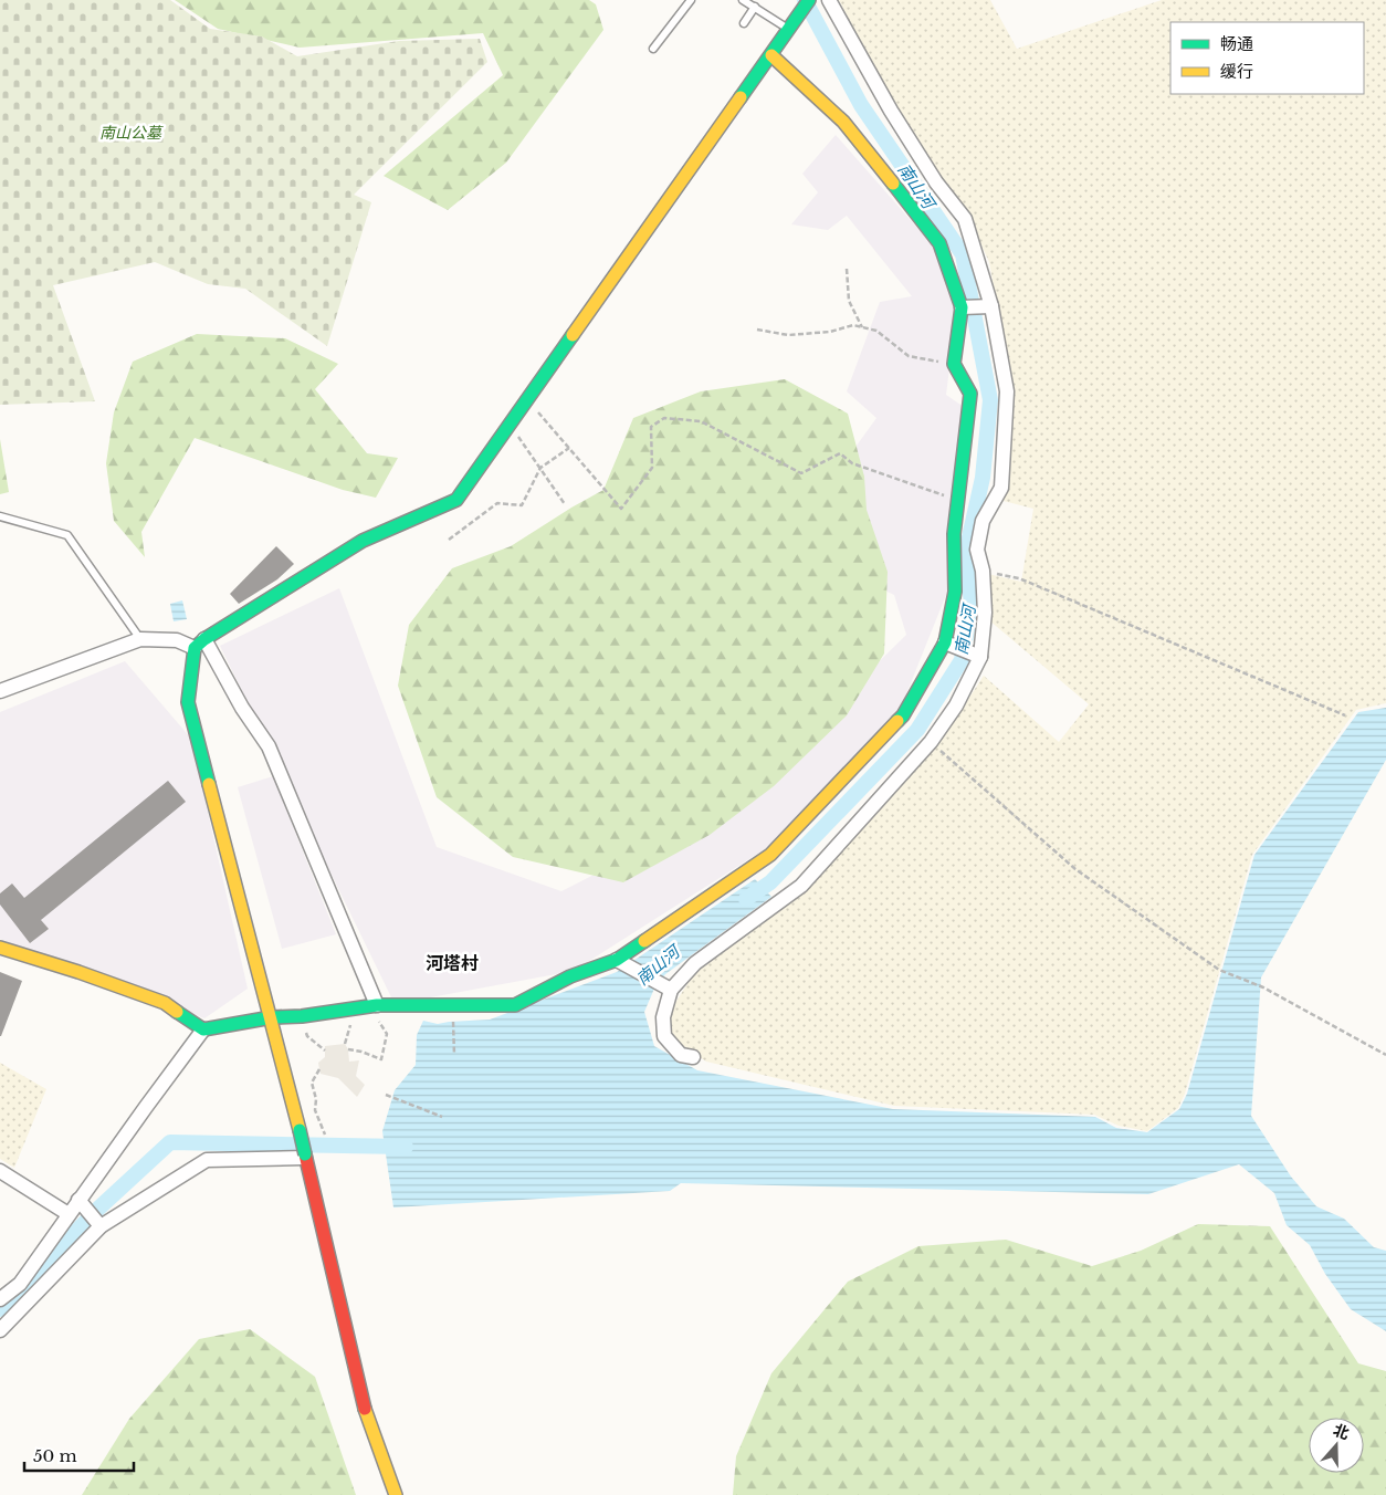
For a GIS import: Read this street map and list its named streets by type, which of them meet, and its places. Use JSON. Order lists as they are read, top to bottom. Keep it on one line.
{"districts":["河塔村"],"water":["南山河"],"parks":["南山公墓"],"legend":["畅通","缓行"],"scale_bar":"50 m","north":"top"}
